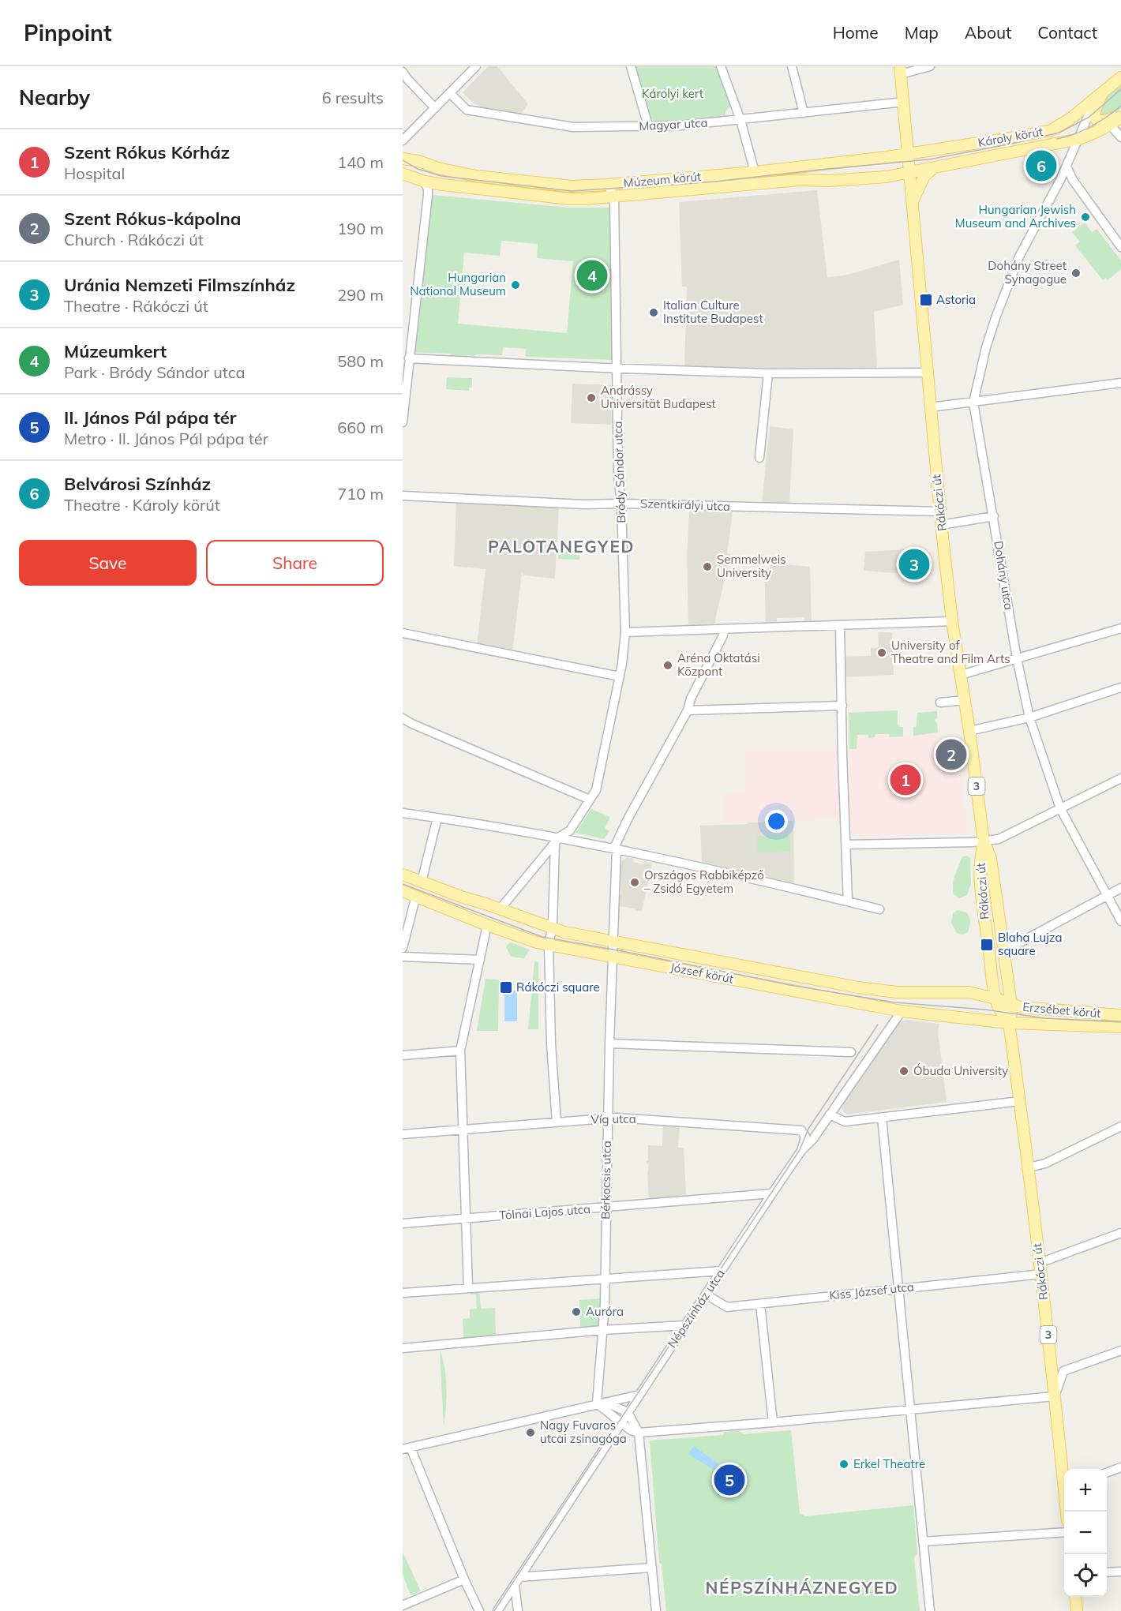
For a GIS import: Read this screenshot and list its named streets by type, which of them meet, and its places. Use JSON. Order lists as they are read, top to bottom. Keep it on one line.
{"streets":{"main road":["Károly körút","Múzeum körút","Rákóczi út","3","József körút","Erzsébet körút"],"street":["Magyar utca","Bródy Sándor utca","Szentkirályi utca","Dohány utca","Víg utca","Bérkocsis utca","Tolnai Lajos utca","Kiss József utca","Népszínház utca"]},"crossings":[["Magyar utca","3"],["Károly körút","Múzeum körút"],["Károly körút","Rákóczi út"],["Károly körút","Dohány utca"],["Károly körút","3"],["Múzeum körút","Bródy Sándor utca"],["Múzeum körút","Rákóczi út"],["Múzeum körút","3"],["Bródy Sándor utca","Szentkirályi utca"],["Bródy Sándor utca","József körút"],["Rákóczi út","Szentkirályi utca"],["Rákóczi út","3"],["Rákóczi út","József körút"],["Rákóczi út","Erzsébet körút"],["Rákóczi út","Kiss József utca"],["József körút","Erzsébet körút"],["József körút","Bérkocsis utca"],["József körút","Népszínház utca"],["Víg utca","Bérkocsis utca"],["Víg utca","Népszínház utca"],["Bérkocsis utca","Tolnai Lajos utca"],["Tolnai Lajos utca","Népszínház utca"],["Kiss József utca","Népszínház utca"]],"districts":["PALOTANEGYED","NÉPSZÍNHÁZNEGYED"],"parks":["Károlyi kert"],"places":{"other":["Hungarian Jewish Museum and Archives","Dohány Street Synagogue","Hungarian National Museum","Italian Culture Institute Budapest","Andrássy Universität Budapest","Semmelweis University","University of Theatre and Film Arts","Aréna Oktatási Központ","Országos Rabbiképző – Zsidó Egyetem","Óbuda University","Auróra","Nagy Fuvaros utcai zsinagóga","Erkel Theatre"],"transit":["Astoria","Blaha Lujza square","Rákóczi square"]},"page":{"header":"Pinpoint","nav":["Home","Map","About","Contact"],"heading":["Nearby","6 results"],"list":[{"mark":"1","name":"Szent Rókus Kórház","note":"Hospital","value":"140 m"},{"mark":"2","name":"Szent Rókus-kápolna","note":"Church · Rákóczi út","value":"190 m"},{"mark":"3","name":"Uránia Nemzeti Filmszínház","note":"Theatre · Rákóczi út","value":"290 m"},{"mark":"4","name":"Múzeumkert","note":"Park · Bródy Sándor utca","value":"580 m"},{"mark":"5","name":"II. János Pál pápa tér","note":"Metro · II. János Pál pápa tér","value":"660 m"},{"mark":"6","name":"Belvárosi Színház","note":"Theatre · Károly körút","value":"710 m"}],"pins":["6","4","3","2","1","5"],"buttons":["Save","Share"],"map_buttons":["+","−"]}}
